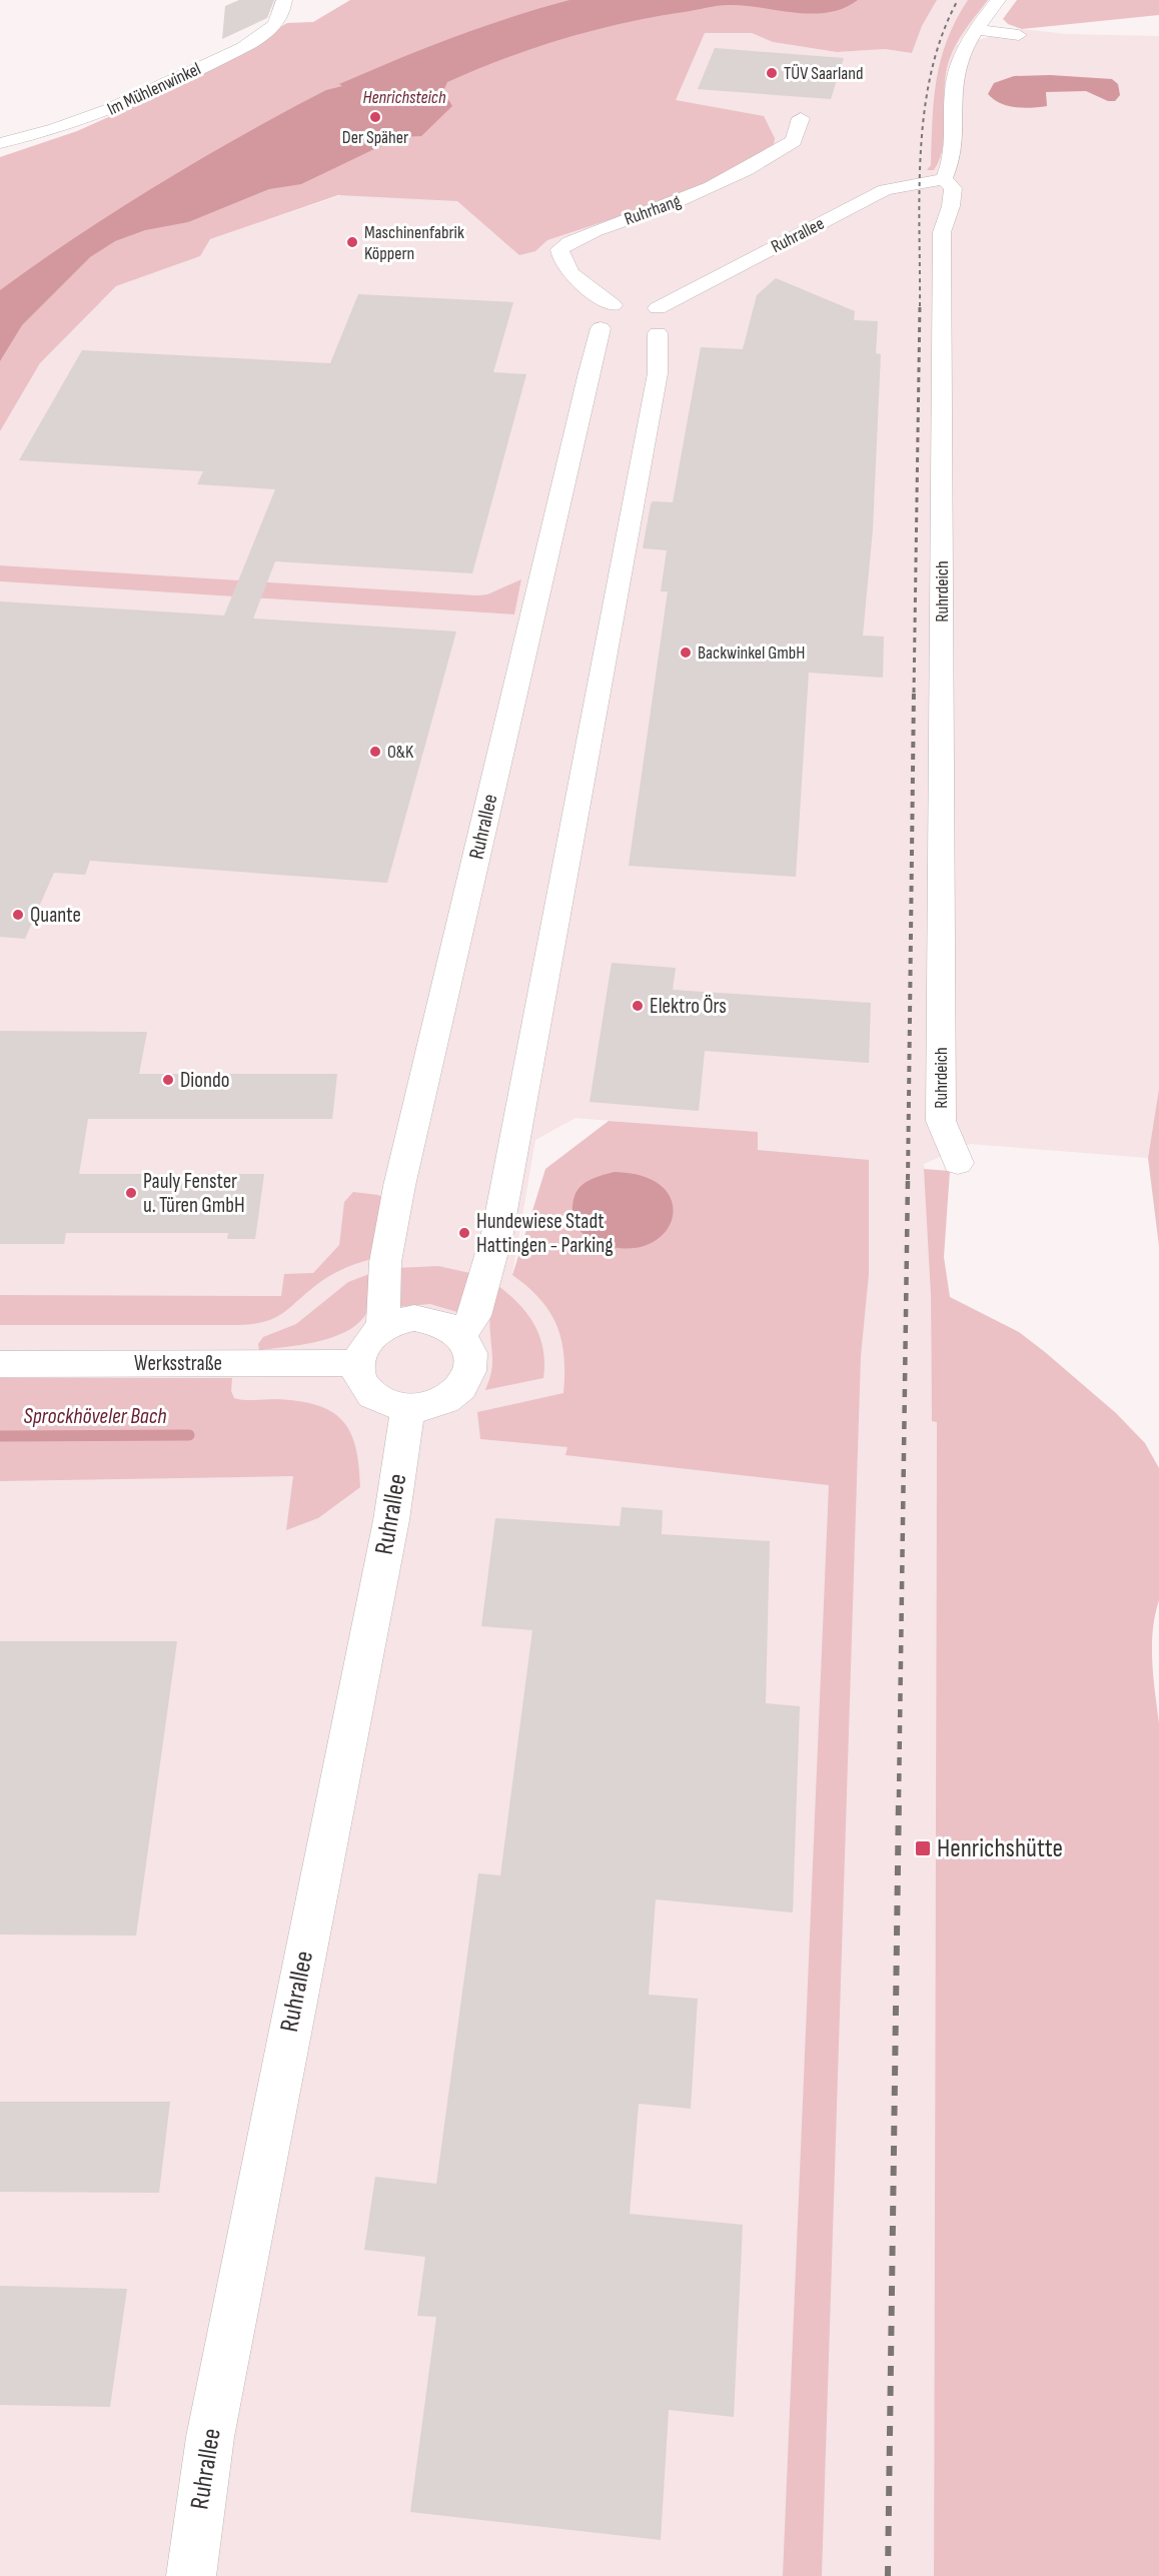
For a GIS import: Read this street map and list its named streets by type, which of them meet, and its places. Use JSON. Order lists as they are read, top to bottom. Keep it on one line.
{"streets":{"street":["Im Mühlenwinkel","Ruhrhang","Ruhrallee","Ruhrdeich","Werksstraße"]},"crossings":[["Ruhrhang","Ruhrallee"],["Ruhrallee","Ruhrdeich"],["Ruhrallee","Werksstraße"]],"water":["Henrichsteich","Sprockhöveler Bach"],"places":{"other":["TÜV Saarland","Der Späher","Maschinenfabrik Köppern","Backwinkel GmbH","O&K","Quante","Elektro Örs","Diondo","Pauly Fenster u. Türen GmbH","Hundewiese Stadt Hattingen - Parking"],"transit":["Henrichshütte"]}}
